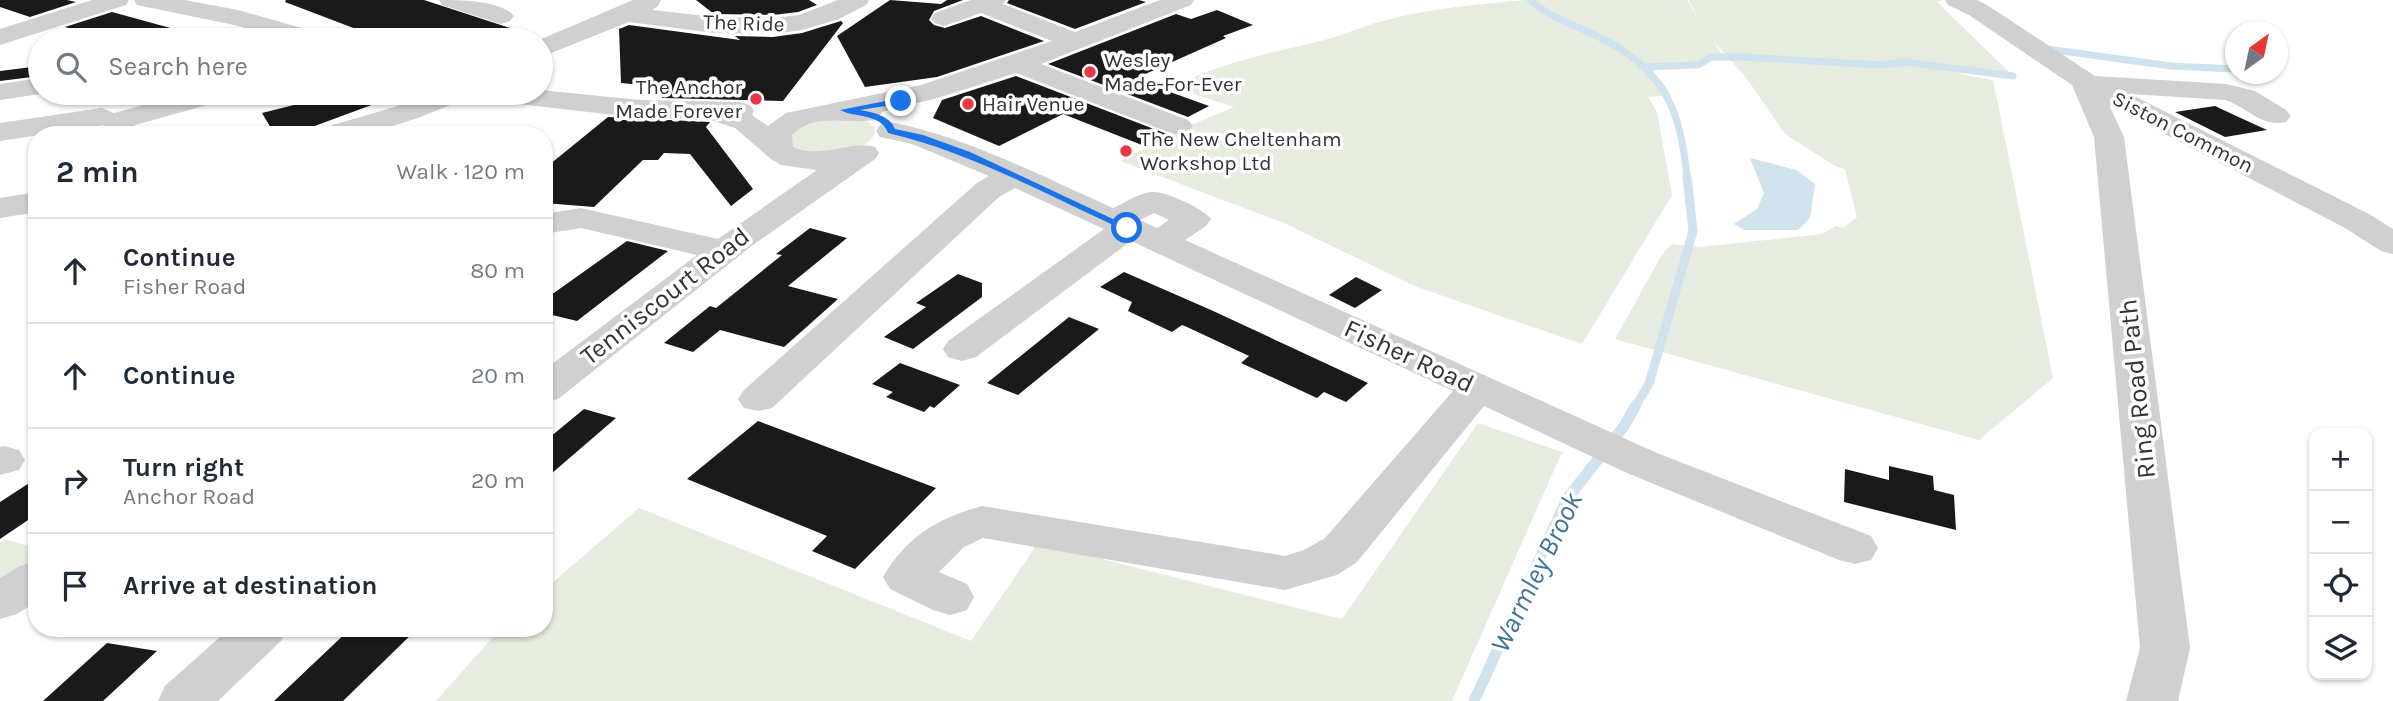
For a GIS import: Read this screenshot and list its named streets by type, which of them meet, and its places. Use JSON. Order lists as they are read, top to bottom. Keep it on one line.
{"streets":{"street":["The Ride","Siston Common","Tenniscourt Road","Fisher Road","Ring Road Path"]},"crossings":[["Siston Common","Ring Road Path"],["Tenniscourt Road","Fisher Road"]],"water":["Warmley Brook"],"places":["Wesley Made-For-Ever","The Anchor Made Forever","Hair Venue","The New Cheltenham Workshop Ltd"],"north":"top right","page":{"search":"Search here","heading":["2 min","Walk · 120 m"],"list":[["Continue","Fisher Road","80 m"],["Continue","20 m"],["Turn right","Anchor Road","20 m"],"Arrive at destination"],"map_buttons":["+","−"]}}
